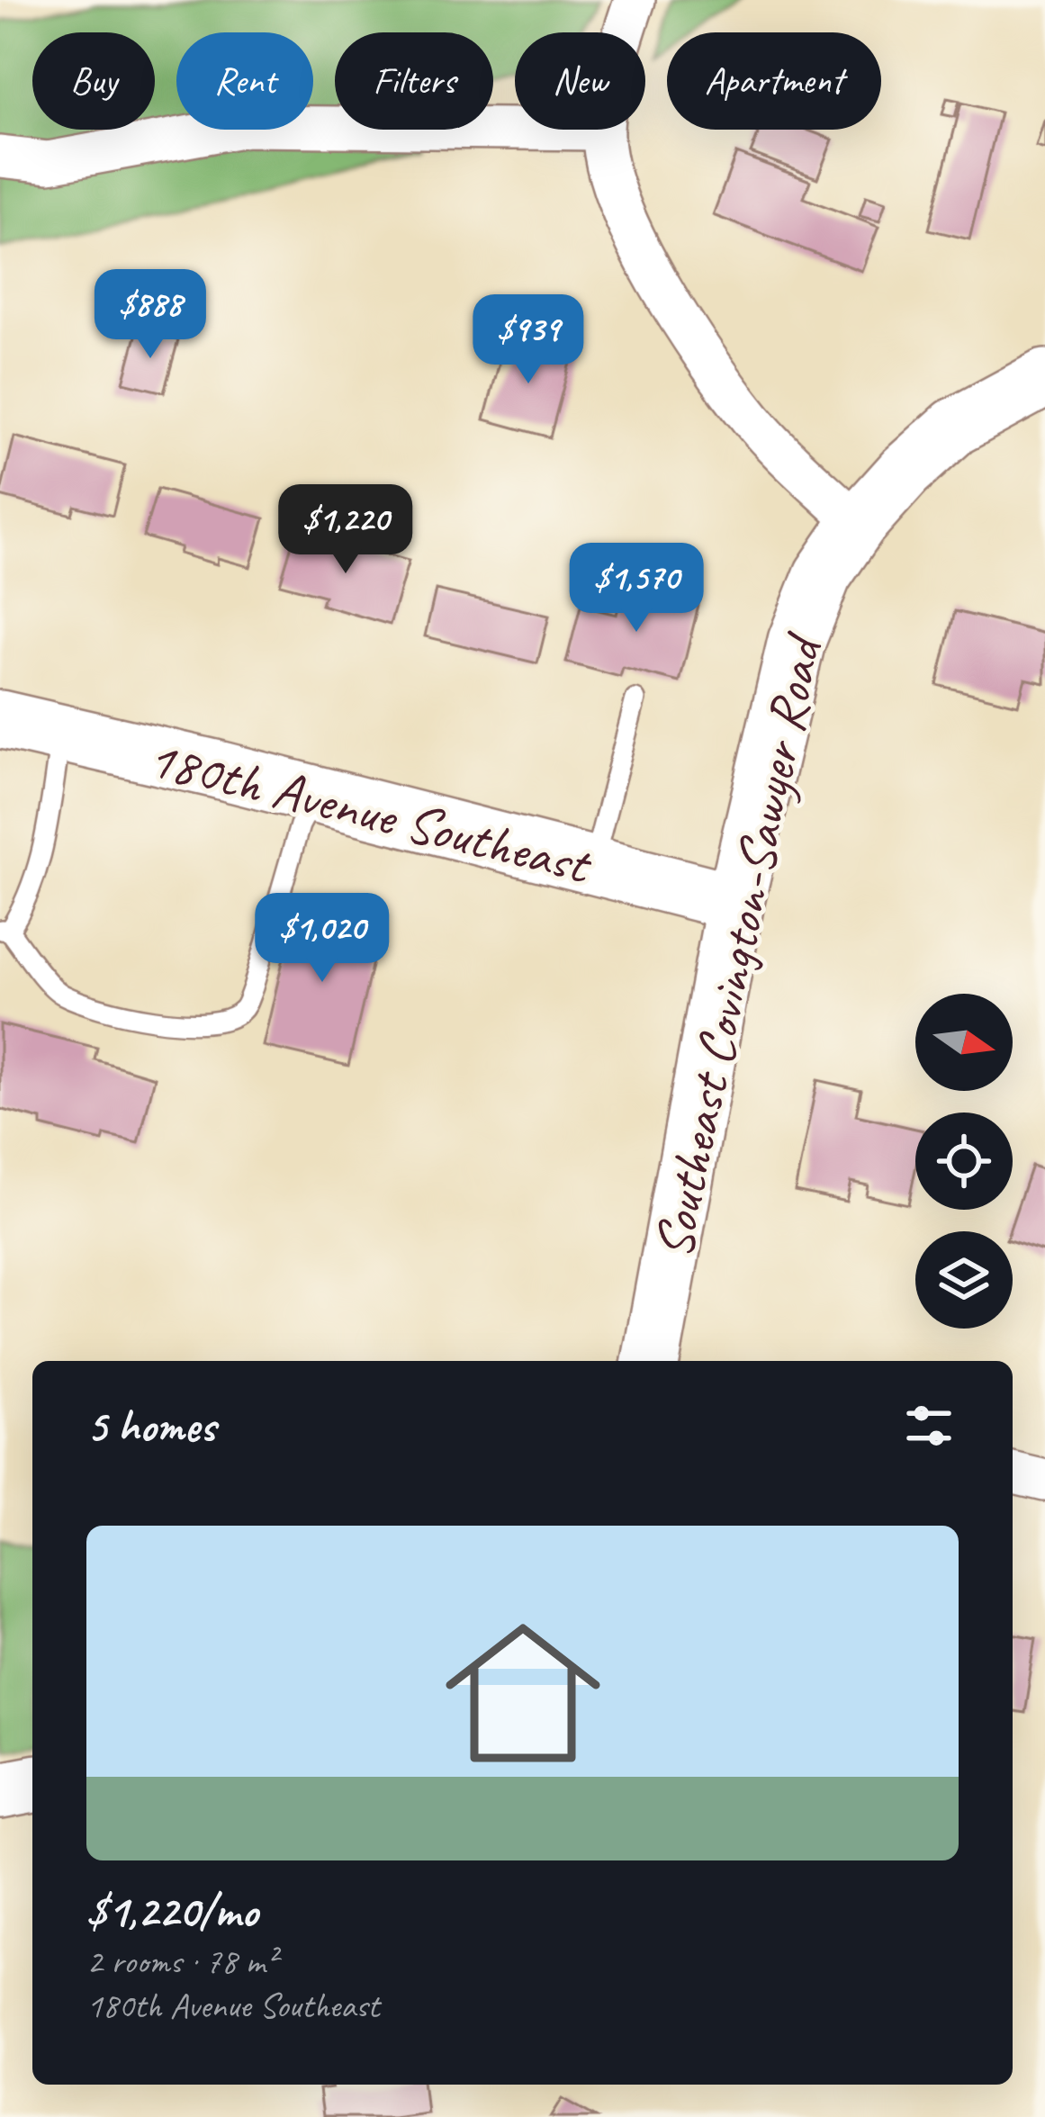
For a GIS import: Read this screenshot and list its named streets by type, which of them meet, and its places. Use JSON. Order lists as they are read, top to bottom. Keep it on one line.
{"streets":{"street":["180th Avenue Southeast","Southeast Covington-Sawyer Road"]},"crossings":[["180th Avenue Southeast","Southeast Covington-Sawyer Road"]],"north":"right","page":{"chip":["Buy","Rent","Filters","New","Apartment"],"price":["$888","$939","$1,220","$1,570","$1,020"],"heading":"5 homes","list":[{"name":"$1,220/mo","note":"2 rooms · 78 m² · 180th Avenue Southeast"}]}}
